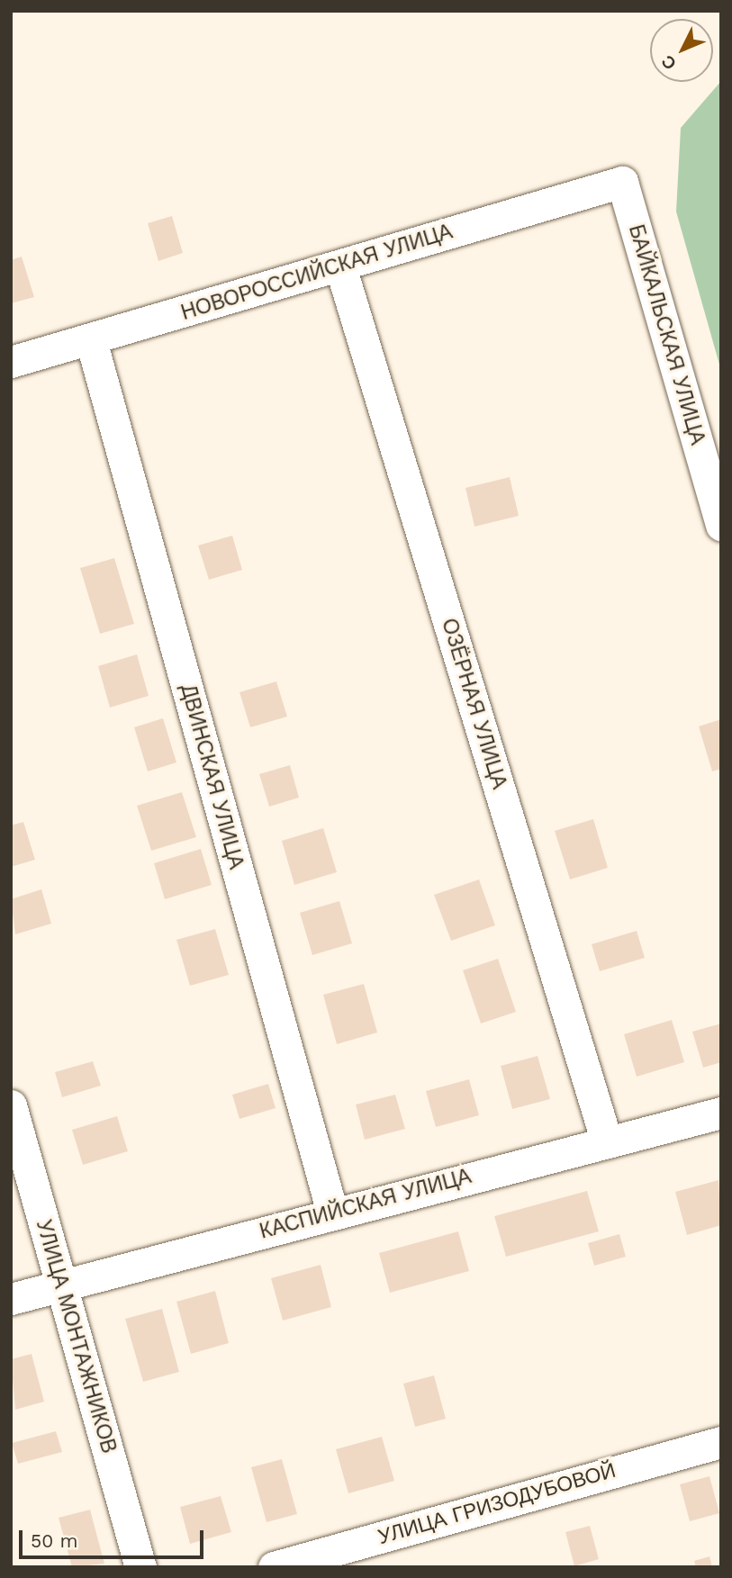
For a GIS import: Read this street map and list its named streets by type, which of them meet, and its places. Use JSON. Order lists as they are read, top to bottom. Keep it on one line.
{"streets":{"street":["НОВОРОССИЙСКАЯ УЛИЦА","БАЙКАЛЬСКАЯ УЛИЦА","ОЗЁРНАЯ УЛИЦА","ДВИНСКАЯ УЛИЦА","КАСПИЙСКАЯ УЛИЦА","УЛИЦА МОНТАЖНИКОВ","УЛИЦА ГРИЗОДУБОВОЙ"]},"crossings":[["НОВОРОССИЙСКАЯ УЛИЦА","БАЙКАЛЬСКАЯ УЛИЦА"],["НОВОРОССИЙСКАЯ УЛИЦА","ОЗЁРНАЯ УЛИЦА"],["НОВОРОССИЙСКАЯ УЛИЦА","ДВИНСКАЯ УЛИЦА"],["ОЗЁРНАЯ УЛИЦА","КАСПИЙСКАЯ УЛИЦА"],["ДВИНСКАЯ УЛИЦА","КАСПИЙСКАЯ УЛИЦА"],["КАСПИЙСКАЯ УЛИЦА","УЛИЦА МОНТАЖНИКОВ"]],"scale_bar":"50 m","north":"bottom left"}
